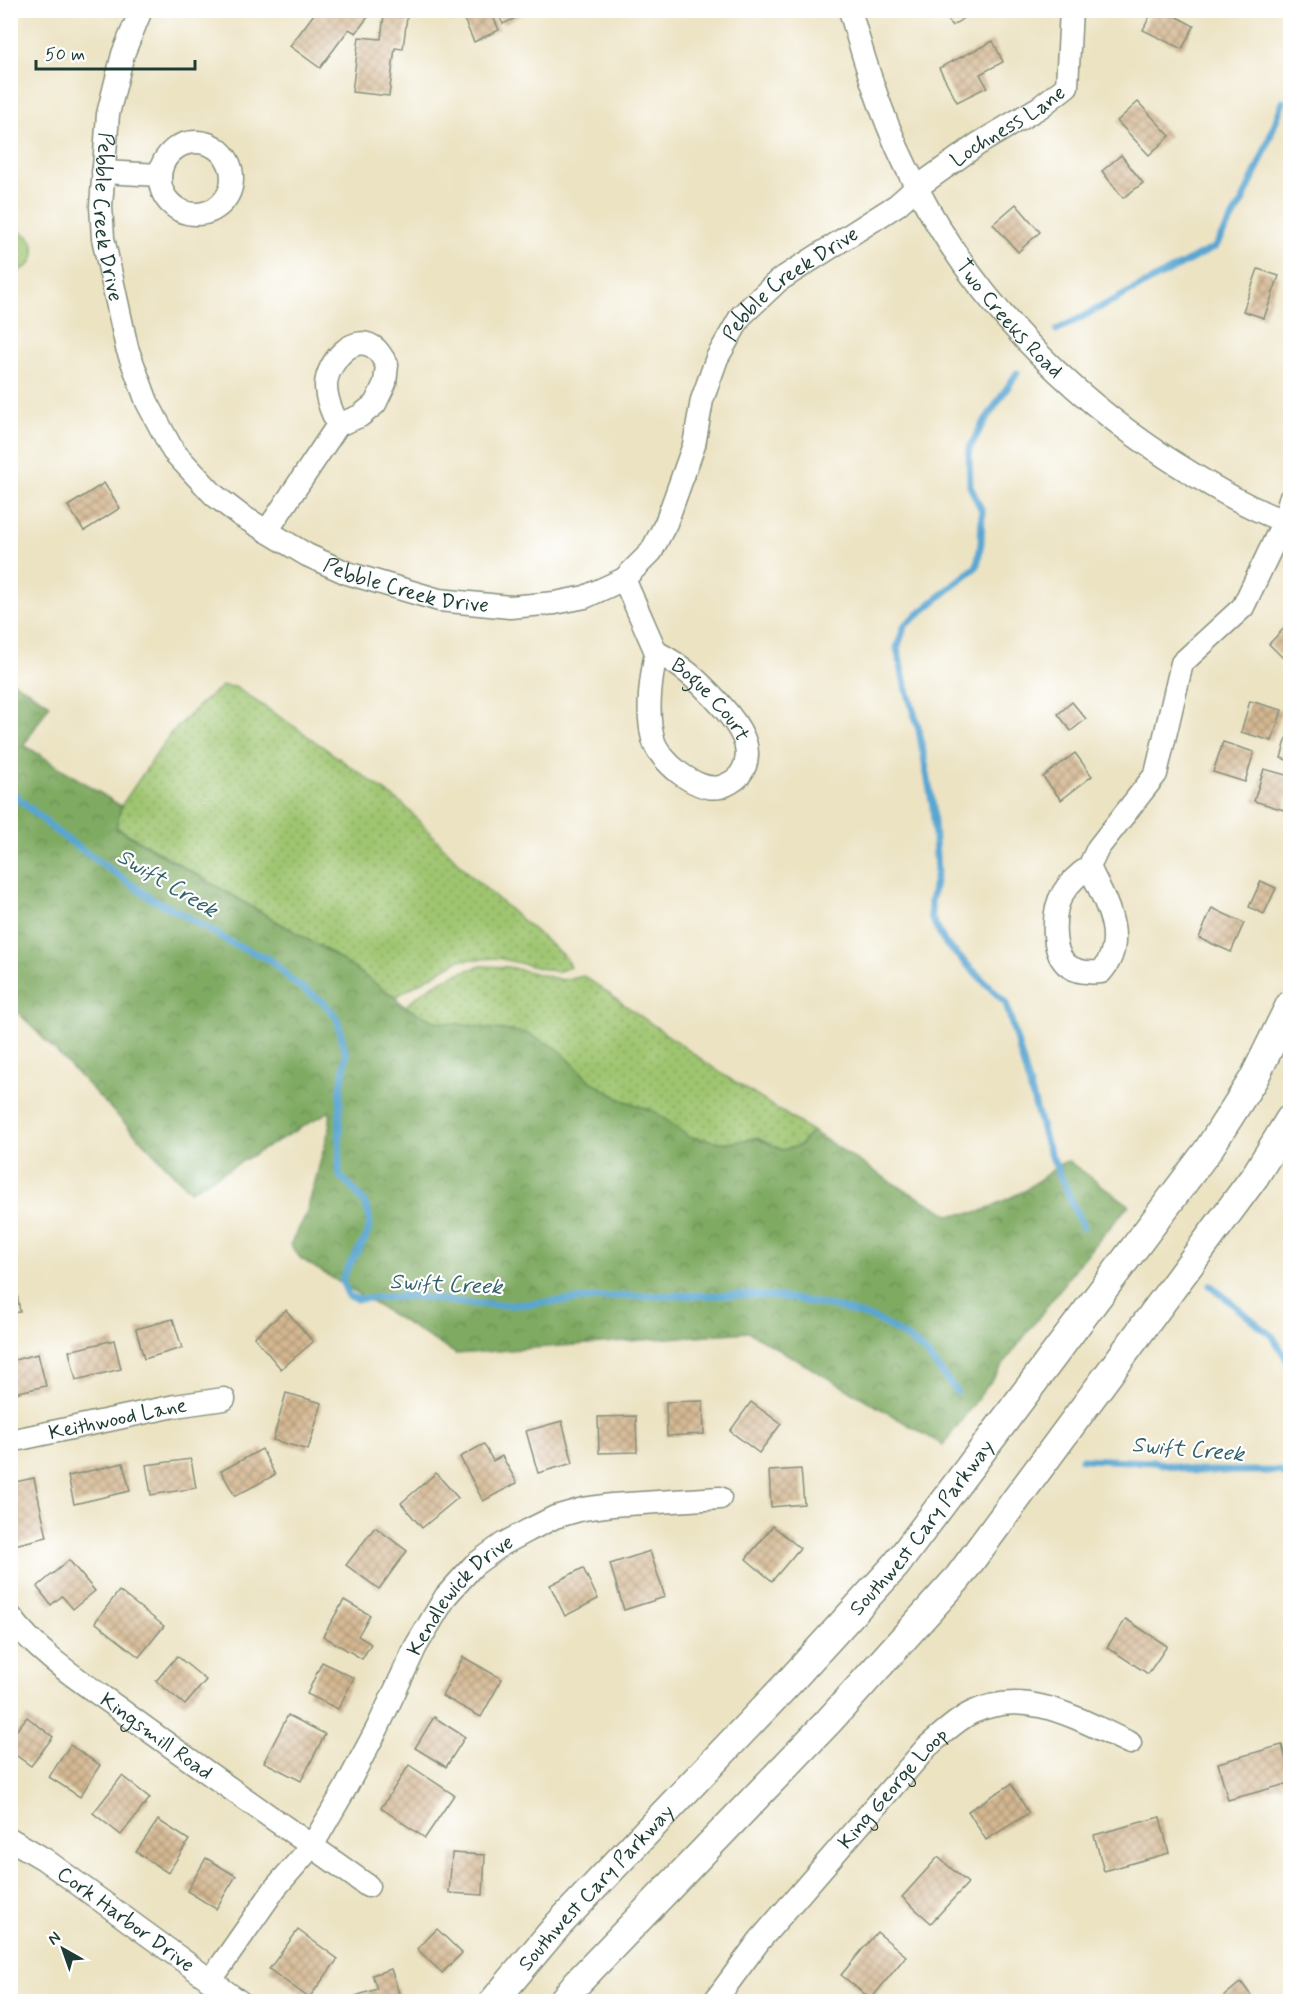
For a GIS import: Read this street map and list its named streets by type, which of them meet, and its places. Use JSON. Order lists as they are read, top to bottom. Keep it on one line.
{"streets":{"main road":["Southwest Cary Parkway"],"street":["Lochness Lane","Pebble Creek Drive","Two Creeks Road","Bogue Court","Keithwood Lane","Kendlewick Drive","Kingsmill Road","King George Loop","Cork Harbor Drive"]},"crossings":[["Lochness Lane","Pebble Creek Drive"],["Lochness Lane","Two Creeks Road"],["Pebble Creek Drive","Two Creeks Road"],["Pebble Creek Drive","Bogue Court"],["Kendlewick Drive","Kingsmill Road"],["Kendlewick Drive","Cork Harbor Drive"]],"water":["Swift Creek"],"scale_bar":"50 m","north":"top left"}
